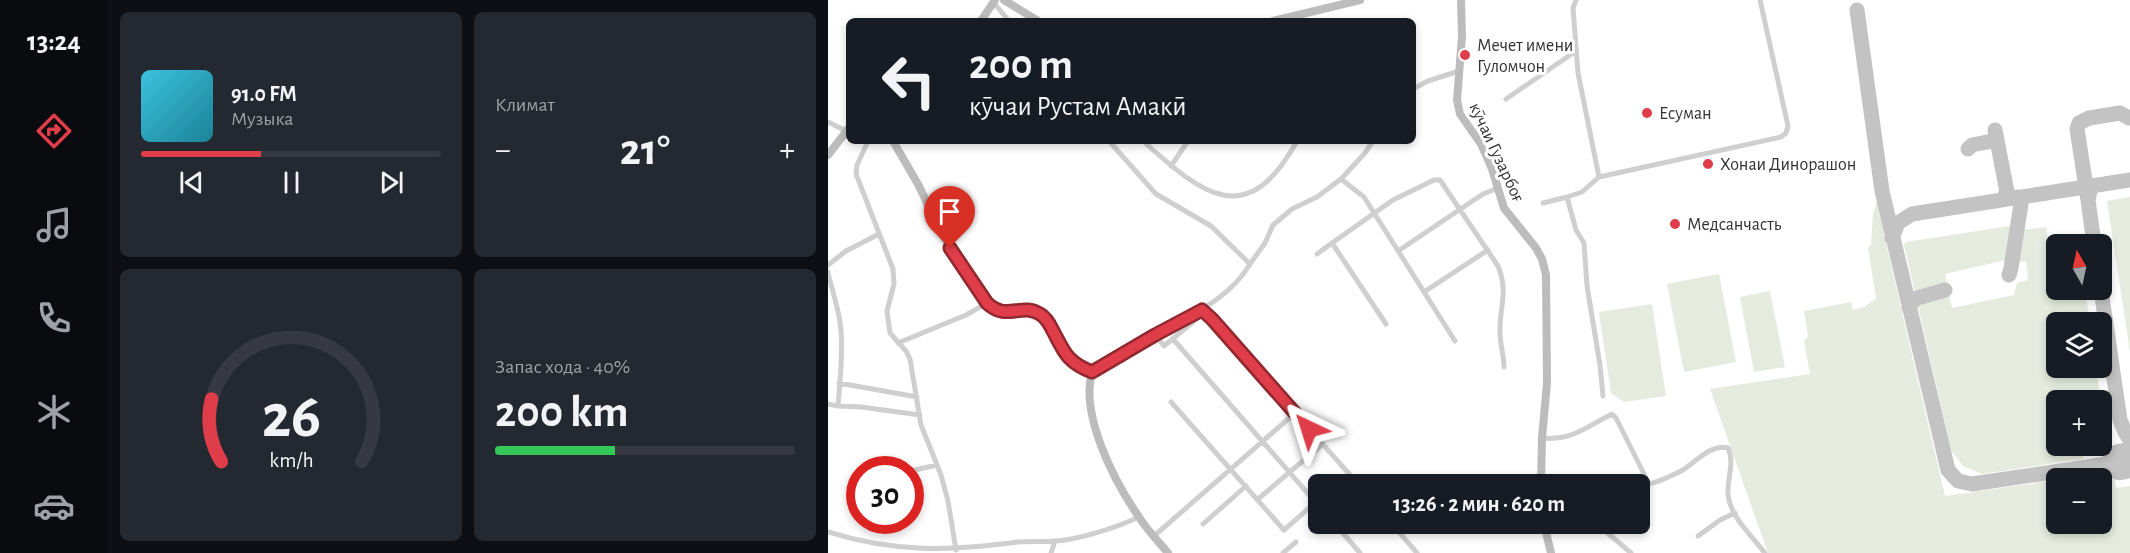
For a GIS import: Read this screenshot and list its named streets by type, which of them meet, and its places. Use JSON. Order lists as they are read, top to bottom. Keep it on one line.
{"streets":{"street":["кӯчаи Гузарбоғ"]},"places":["Мечет имени Гуломчон","Есуман","Хонаи Динорашон","Медсанчасть"],"north":"top","page":{"tabs":"13:24","tile":["Климат",["Запас хода · 40%","200 km"]],"turn":["200 m","кӯчаи Рустам Амакӣ"],"song":["91.0 FM","Музыка"],"heat":["−","21°","+"],"map_buttons":["+","−"],"limit":"30","trip":"13:26 · 2 мин · 620 m","gauge":["26","km/h"]}}
